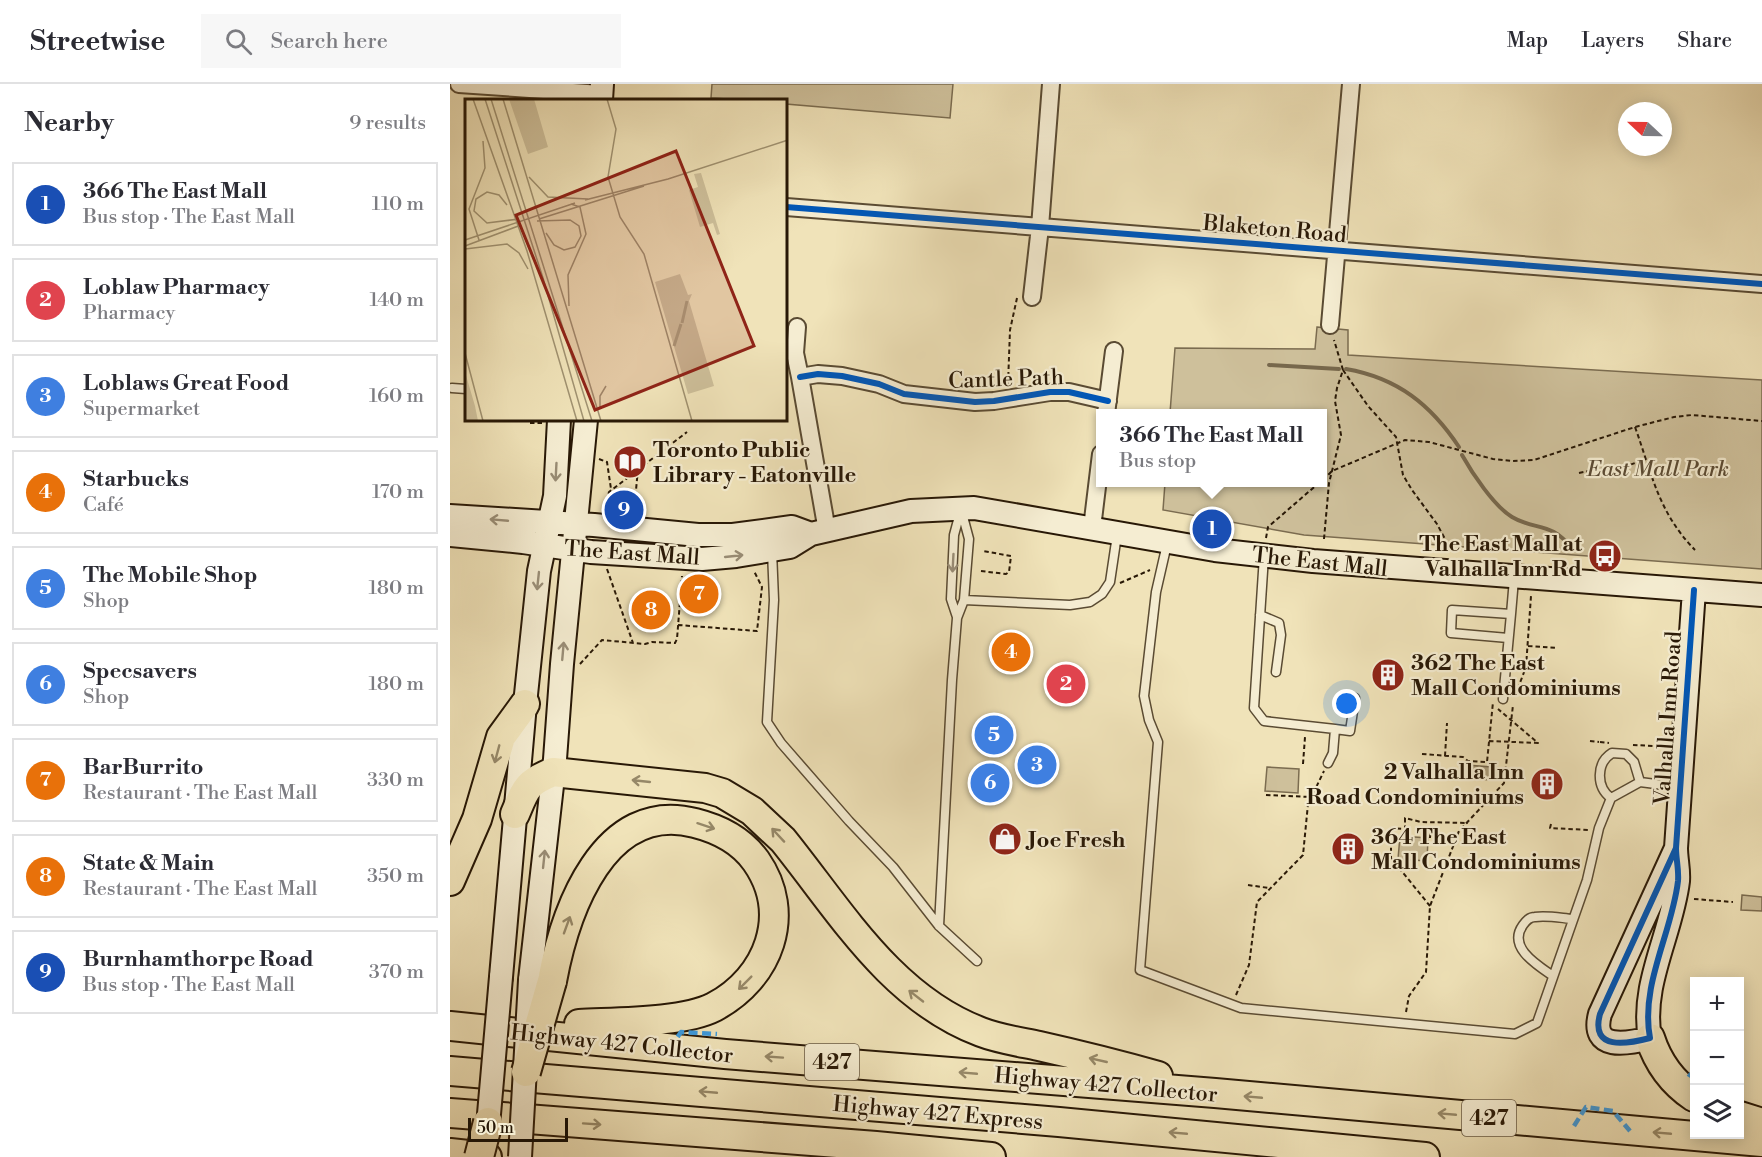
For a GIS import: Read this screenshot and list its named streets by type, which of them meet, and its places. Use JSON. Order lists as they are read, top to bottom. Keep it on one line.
{"streets":{"highway":["Highway 427 Collector","427","Highway 427 Express"],"main road":["The East Mall","Valhalla Inn Road"],"street":["Blaketon Road","Cantle Path"]},"crossings":[["The East Mall","Valhalla Inn Road"]],"one_way":["Highway 427 Collector"],"parks":["East Mall Park"],"places":{"library":["Toronto Public Library - Eatonville"],"bus stop":["The East Mall at Valhalla Inn Rd"],"building":["362 The East Mall Condominiums","2 Valhalla Inn Road Condominiums","364 The East Mall Condominiums"],"shop":["Joe Fresh"]},"scale_bar":"50 m","north":"left","page":{"header":"Streetwise","search":"Search here","nav":["Map","Layers","Share"],"heading":["Nearby","9 results"],"list":[{"mark":"1","name":"366 The East Mall","note":"Bus stop · The East Mall","value":"110 m"},{"mark":"2","name":"Loblaw Pharmacy","note":"Pharmacy","value":"140 m"},{"mark":"3","name":"Loblaws Great Food","note":"Supermarket","value":"160 m"},{"mark":"4","name":"Starbucks","note":"Café","value":"170 m"},{"mark":"5","name":"The Mobile Shop","note":"Shop","value":"180 m"},{"mark":"6","name":"Specsavers","note":"Shop","value":"180 m"},{"mark":"7","name":"BarBurrito","note":"Restaurant · The East Mall","value":"330 m"},{"mark":"8","name":"State & Main","note":"Restaurant · The East Mall","value":"350 m"},{"mark":"9","name":"Burnhamthorpe Road","note":"Bus stop · The East Mall","value":"370 m"}],"popup":["366 The East Mall","Bus stop"],"pins":["9","1","7","8","4","2","5","3","6"],"map_buttons":["+","−"],"scale":"50 m"}}
